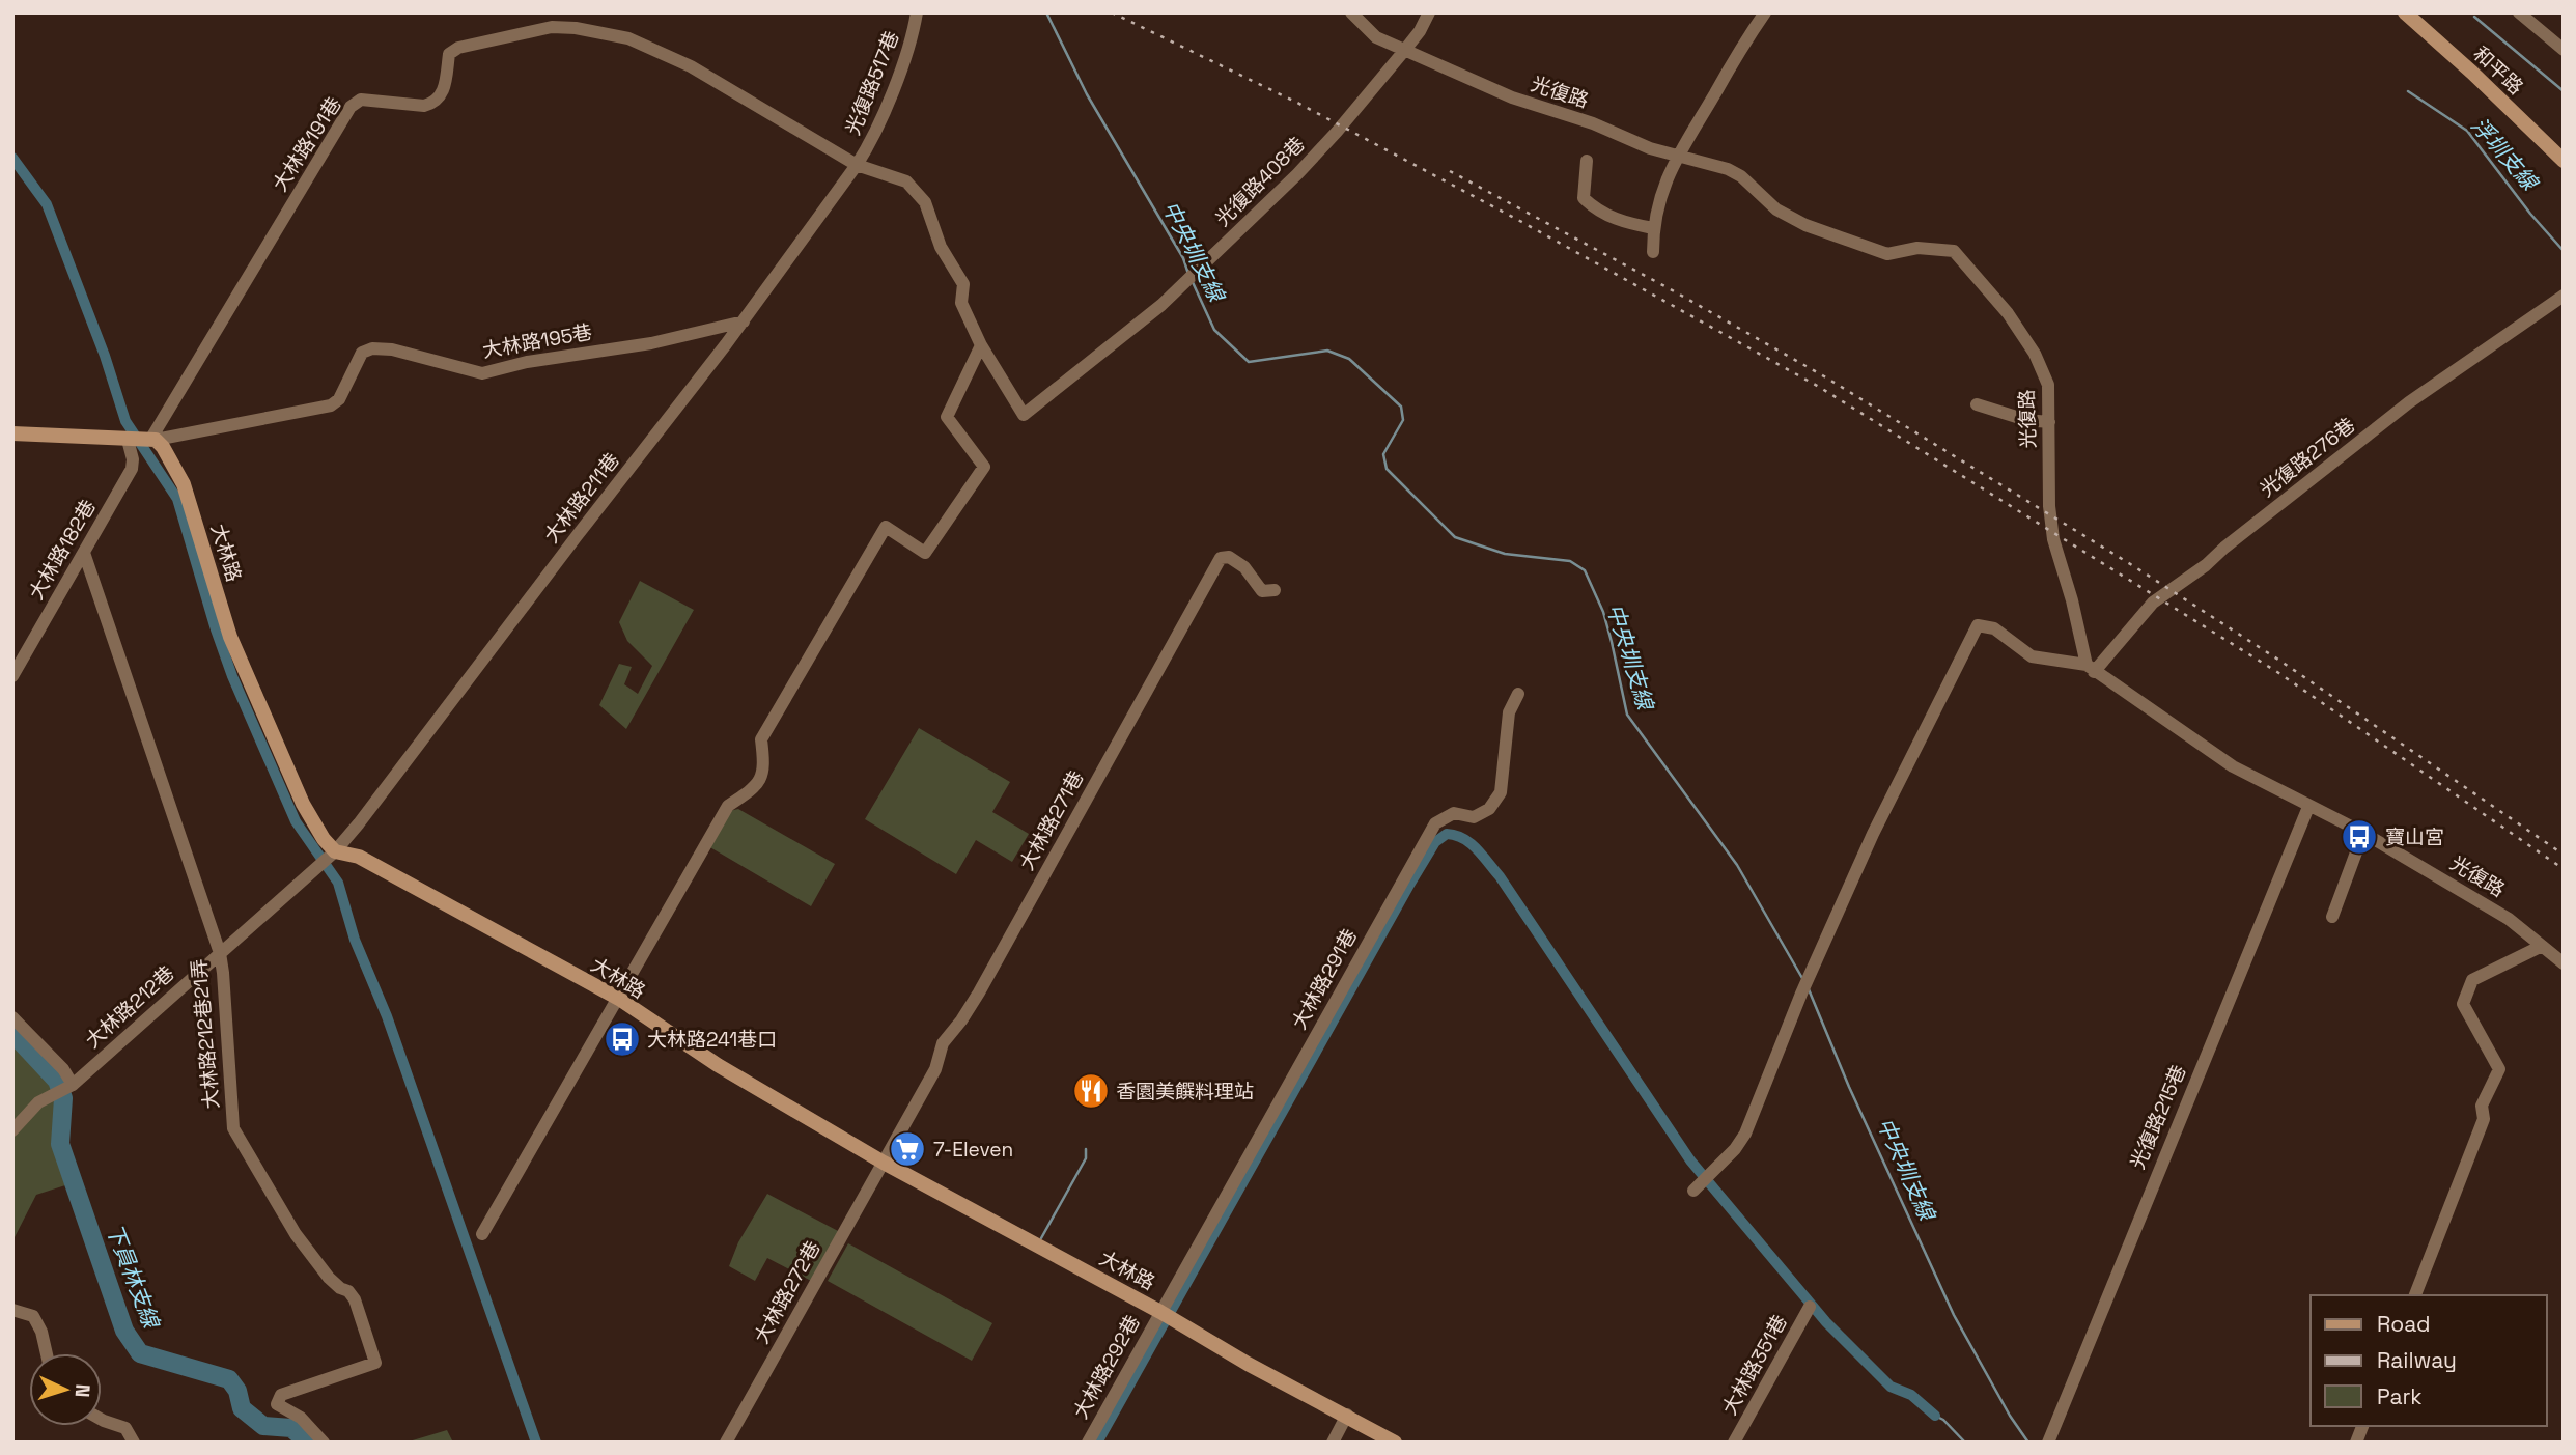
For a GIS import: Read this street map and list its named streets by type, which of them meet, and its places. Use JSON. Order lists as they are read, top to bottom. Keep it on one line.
{"streets":{"street":["和平路","光復路517巷","光復路","大林路191巷","光復路408巷","大林路195巷","光復路276巷","大林路211巷","大林路182巷","大林路","大林路271巷","大林路291巷","大林路212巷","大林路212巷21弄","光復路215巷","大林路272巷","大林路351巷","大林路292巷"]},"crossings":[["光復路517巷","大林路191巷"],["光復路517巷","大林路211巷"],["光復路","光復路408巷"],["光復路","光復路276巷"],["光復路","光復路215巷"],["大林路191巷","光復路408巷"],["大林路191巷","大林路195巷"],["大林路191巷","大林路211巷"],["大林路191巷","大林路"],["大林路195巷","大林路211巷"],["大林路195巷","大林路"],["大林路211巷","大林路"],["大林路211巷","大林路212巷"],["大林路182巷","大林路212巷21弄"],["大林路","大林路271巷"],["大林路","大林路291巷"],["大林路","大林路212巷"],["大林路","大林路272巷"],["大林路","大林路292巷"],["大林路271巷","大林路272巷"],["大林路291巷","大林路292巷"],["大林路212巷","大林路212巷21弄"]],"water":["浮圳支線","中央圳支線","下員林支線"],"places":{"bus stop":["寶山宮","大林路241巷口"],"restaurant":["香園美饌料理站"],"supermarket":["7-Eleven"]},"legend":["Road","Railway","Park"],"north":"right"}
